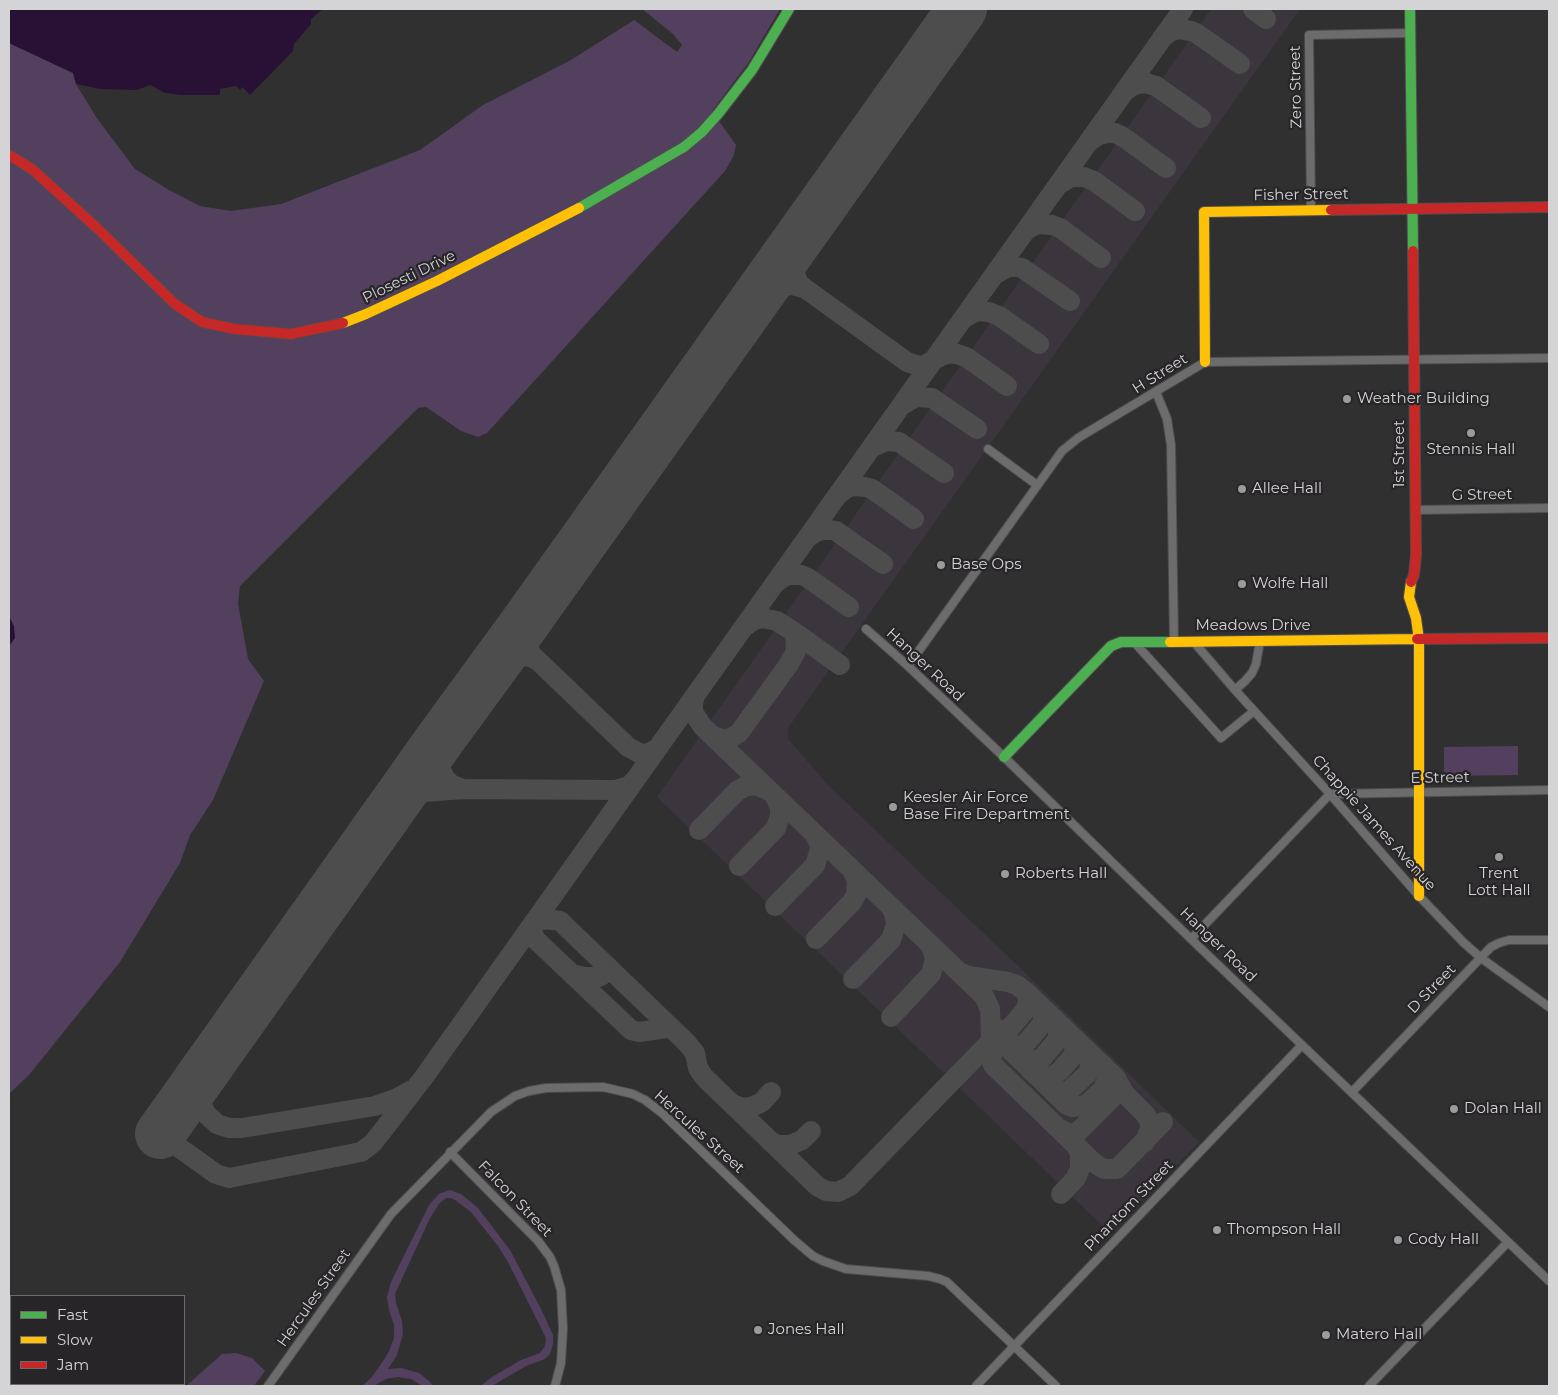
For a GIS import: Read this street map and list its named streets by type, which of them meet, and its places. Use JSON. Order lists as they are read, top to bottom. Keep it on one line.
{"streets":{"street":["Zero Street","Fisher Street","Plosesti Drive","H Street","1st Street","G Street","Meadows Drive","Hanger Road","E Street","Chappie James Avenue","D Street","Hercules Street","Falcon Street","Phantom Street"]},"crossings":[["Zero Street","Fisher Street"],["Zero Street","1st Street"],["Fisher Street","H Street"],["Fisher Street","1st Street"],["H Street","1st Street"],["H Street","Hanger Road"],["1st Street","G Street"],["1st Street","Meadows Drive"],["1st Street","E Street"],["1st Street","Chappie James Avenue"],["Meadows Drive","Hanger Road"],["Meadows Drive","Chappie James Avenue"],["Hanger Road","D Street"],["Hanger Road","Phantom Street"],["E Street","Chappie James Avenue"],["Chappie James Avenue","D Street"],["Hercules Street","Falcon Street"],["Hercules Street","Phantom Street"]],"places":["Weather Building","Stennis Hall","Allee Hall","Base Ops","Wolfe Hall","Keesler Air Force Base Fire Department","Trent Lott Hall","Roberts Hall","Dolan Hall","Thompson Hall","Cody Hall","Jones Hall","Matero Hall"],"legend":["Fast","Slow","Jam"]}
